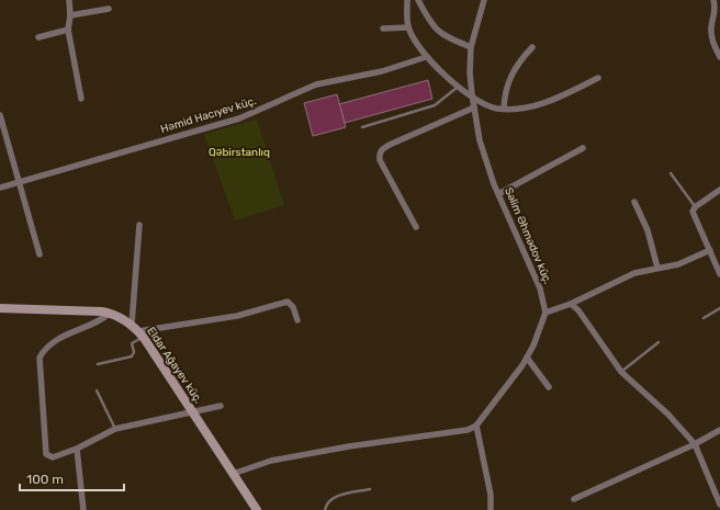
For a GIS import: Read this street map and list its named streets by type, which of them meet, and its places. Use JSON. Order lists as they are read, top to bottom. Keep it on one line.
{"streets":{"main road":["Eldar Ağayev küç."],"street":["Həmid Hacıyev küç.","Səlim Əhmədov küç."]},"parks":["Qəbirstanlıq"],"scale_bar":"100 m"}
